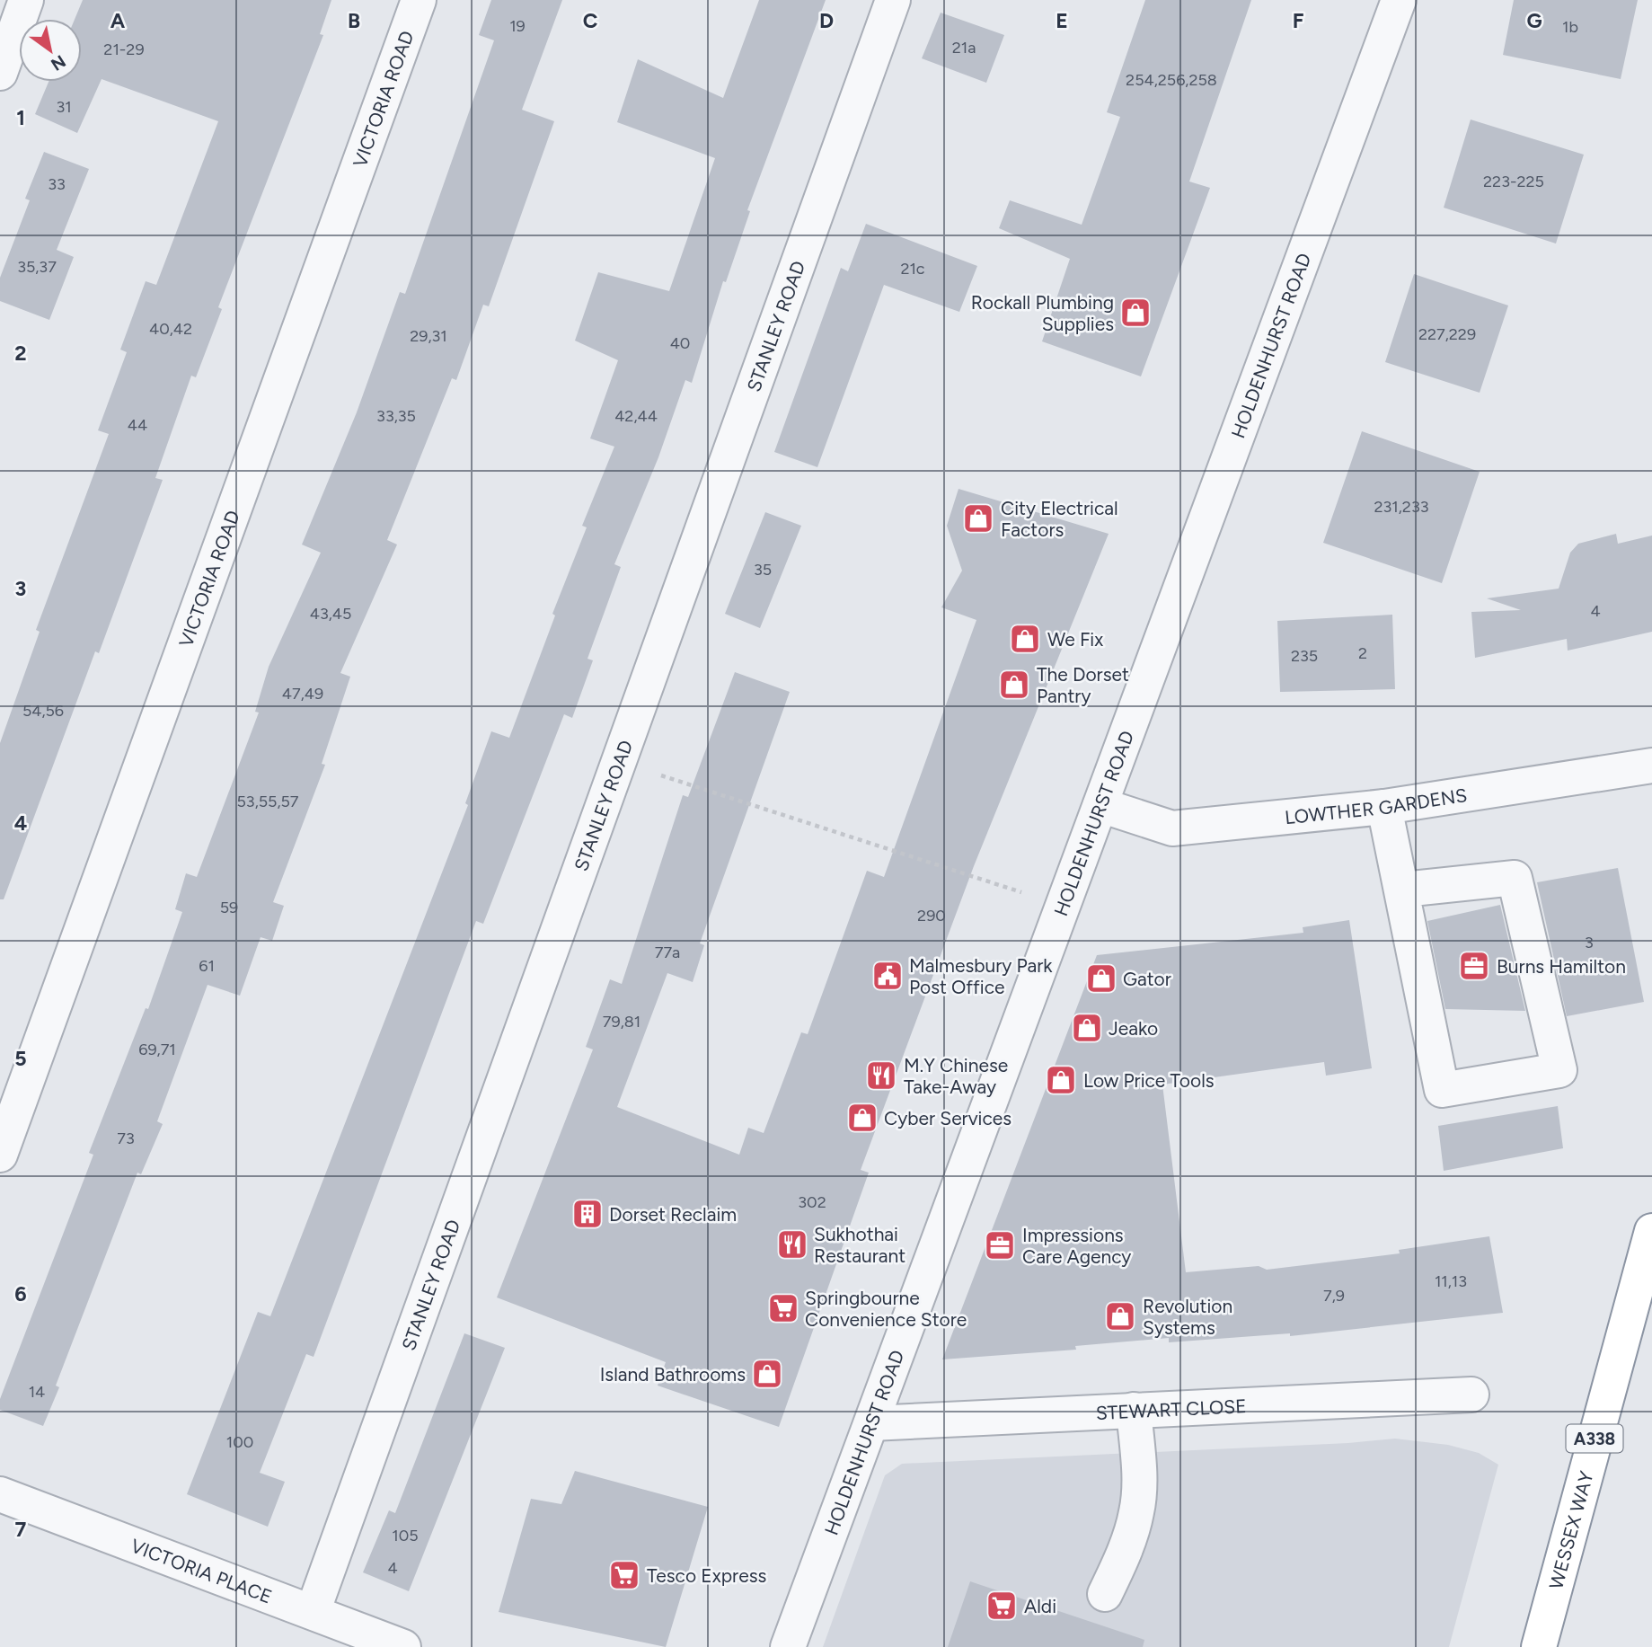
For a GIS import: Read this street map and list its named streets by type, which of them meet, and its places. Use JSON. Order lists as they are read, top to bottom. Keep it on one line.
{"streets":{"highway":["A338","WESSEX WAY"],"street":["VICTORIA ROAD","STANLEY ROAD","HOLDENHURST ROAD","LOWTHER GARDENS","STEWART CLOSE","VICTORIA PLACE"]},"crossings":[["STANLEY ROAD","VICTORIA PLACE"],["HOLDENHURST ROAD","LOWTHER GARDENS"],["HOLDENHURST ROAD","STEWART CLOSE"]],"places":{"shop":["Rockall Plumbing Supplies","City Electrical Factors","We Fix","The Dorset Pantry","Gator","Jeako","Low Price Tools","Cyber Services","Revolution Systems","Island Bathrooms"],"office":["Burns Hamilton","Impressions Care Agency"],"public building":["Malmesbury Park Post Office"],"restaurant":["M.Y Chinese Take-Away","Sukhothai Restaurant"],"building":["Dorset Reclaim"],"supermarket":["Springbourne Convenience Store","Tesco Express","Aldi"]},"house_numbers":["19","1b","21a","21-29","254,256,258","31","223-225","33","35,37","21c","40,42","227,229","29,31","40","33,35","42,44","44","231,233","35","4","43,45","2","235","47,49","54,56","53,55,57","59","290","3","77a","61","79,81","69,71","73","302","11,13","7,9","14","100","105","4"],"north":"bottom right","grid":{"columns":["A","B","C","D","E","F","G"],"rows":["1","2","3","4","5","6","7"]}}
